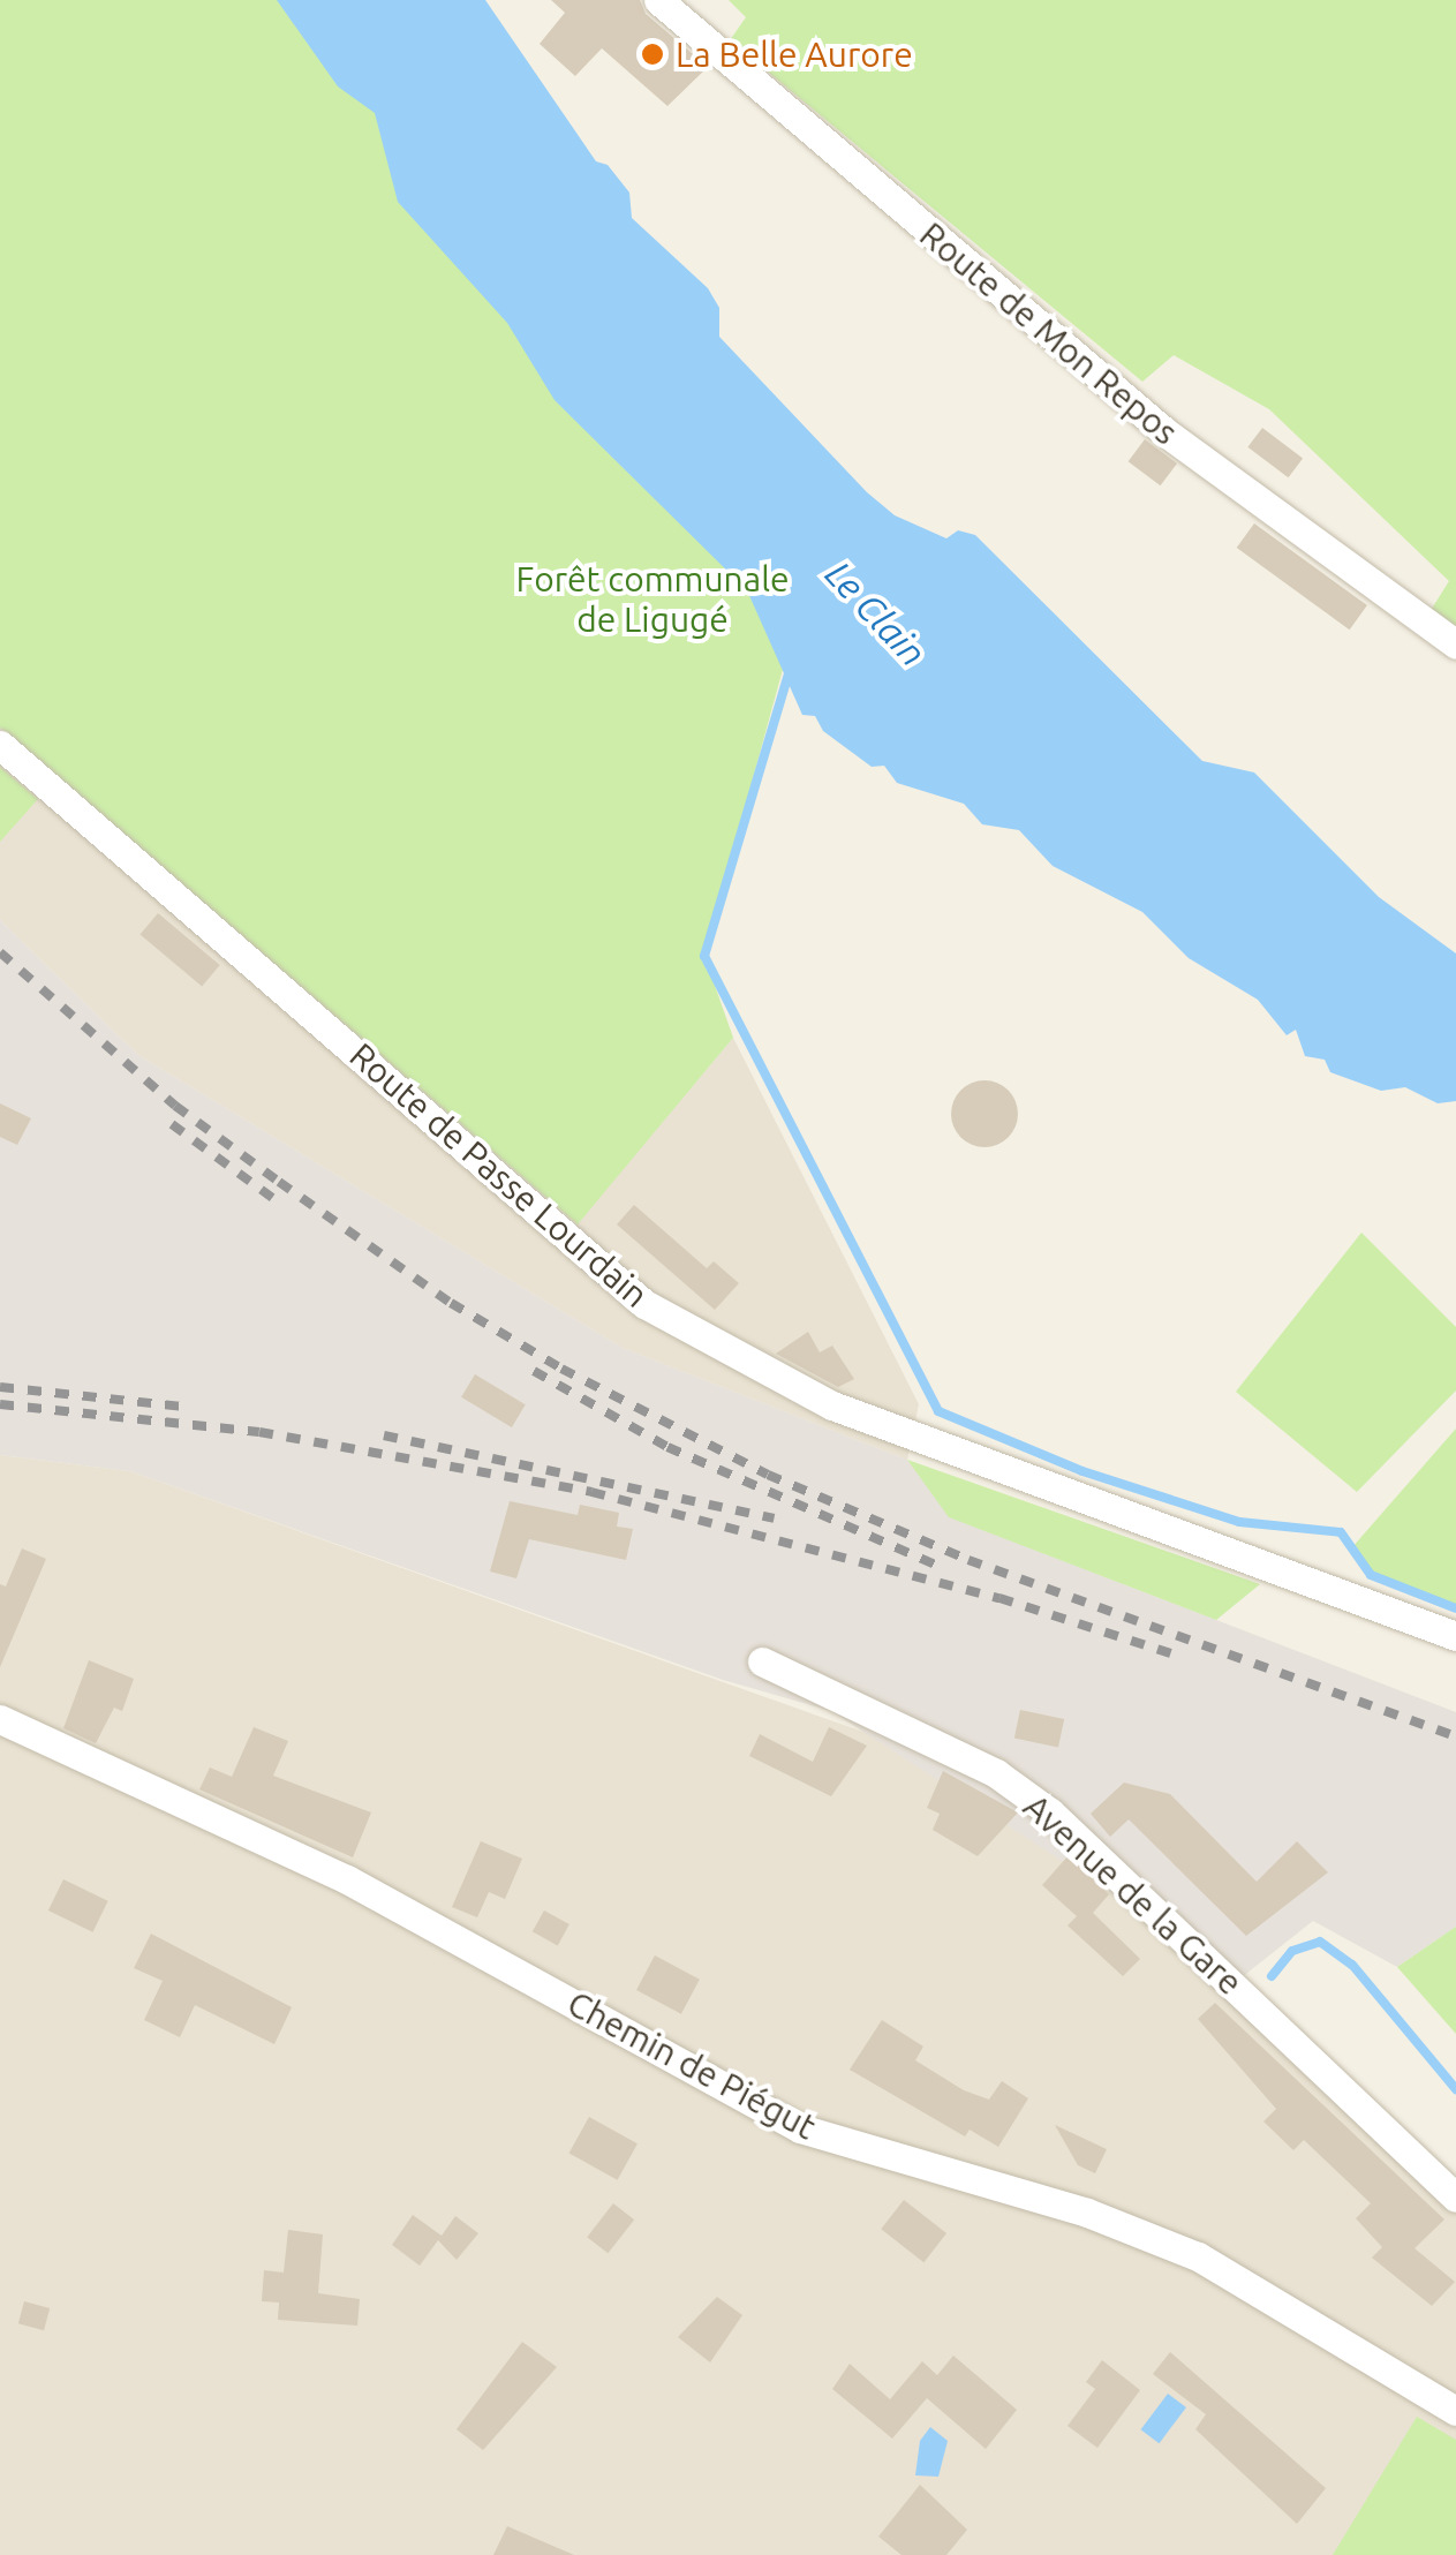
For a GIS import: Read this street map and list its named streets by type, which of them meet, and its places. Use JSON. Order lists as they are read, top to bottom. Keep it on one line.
{"streets":{"street":["Route de Mon Repos","Route de Passe Lourdain","Avenue de la Gare","Chemin de Piégut"]},"water":["Le Clain"],"parks":["Forêt communale de Ligugé"],"places":["La Belle Aurore"]}
